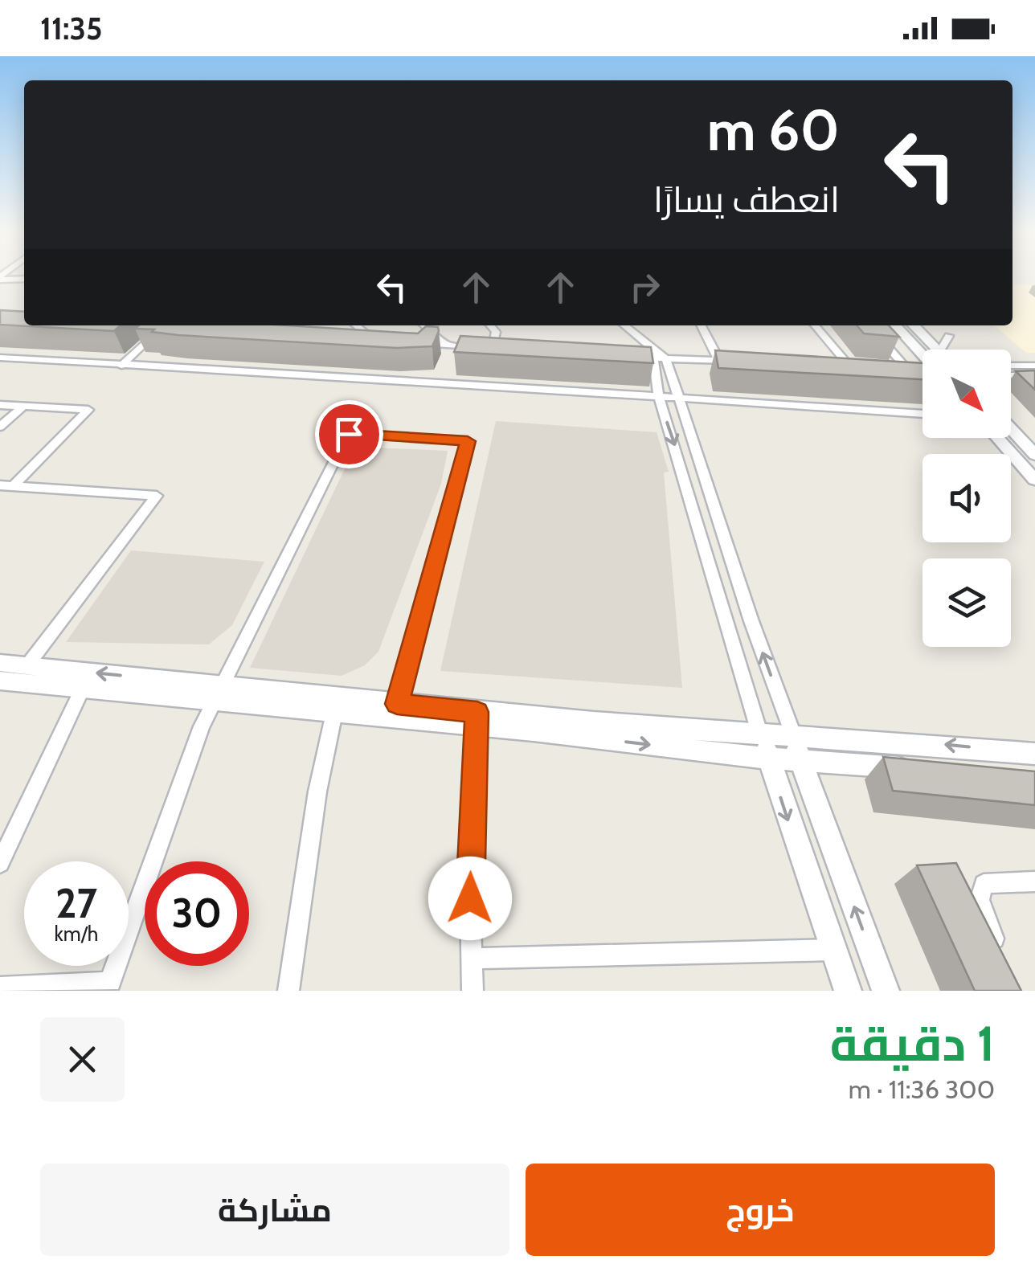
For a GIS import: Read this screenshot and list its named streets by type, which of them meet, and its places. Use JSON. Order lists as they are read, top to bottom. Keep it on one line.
{"north":"bottom right","page":{"status":"11:35","turn":["60 m","انعطف يسارًا"],"speed":"27 km/h","limit":"30","heading":["1 دقيقة","300 m · 11:36"],"buttons":["خروج","مشاركة"]}}
